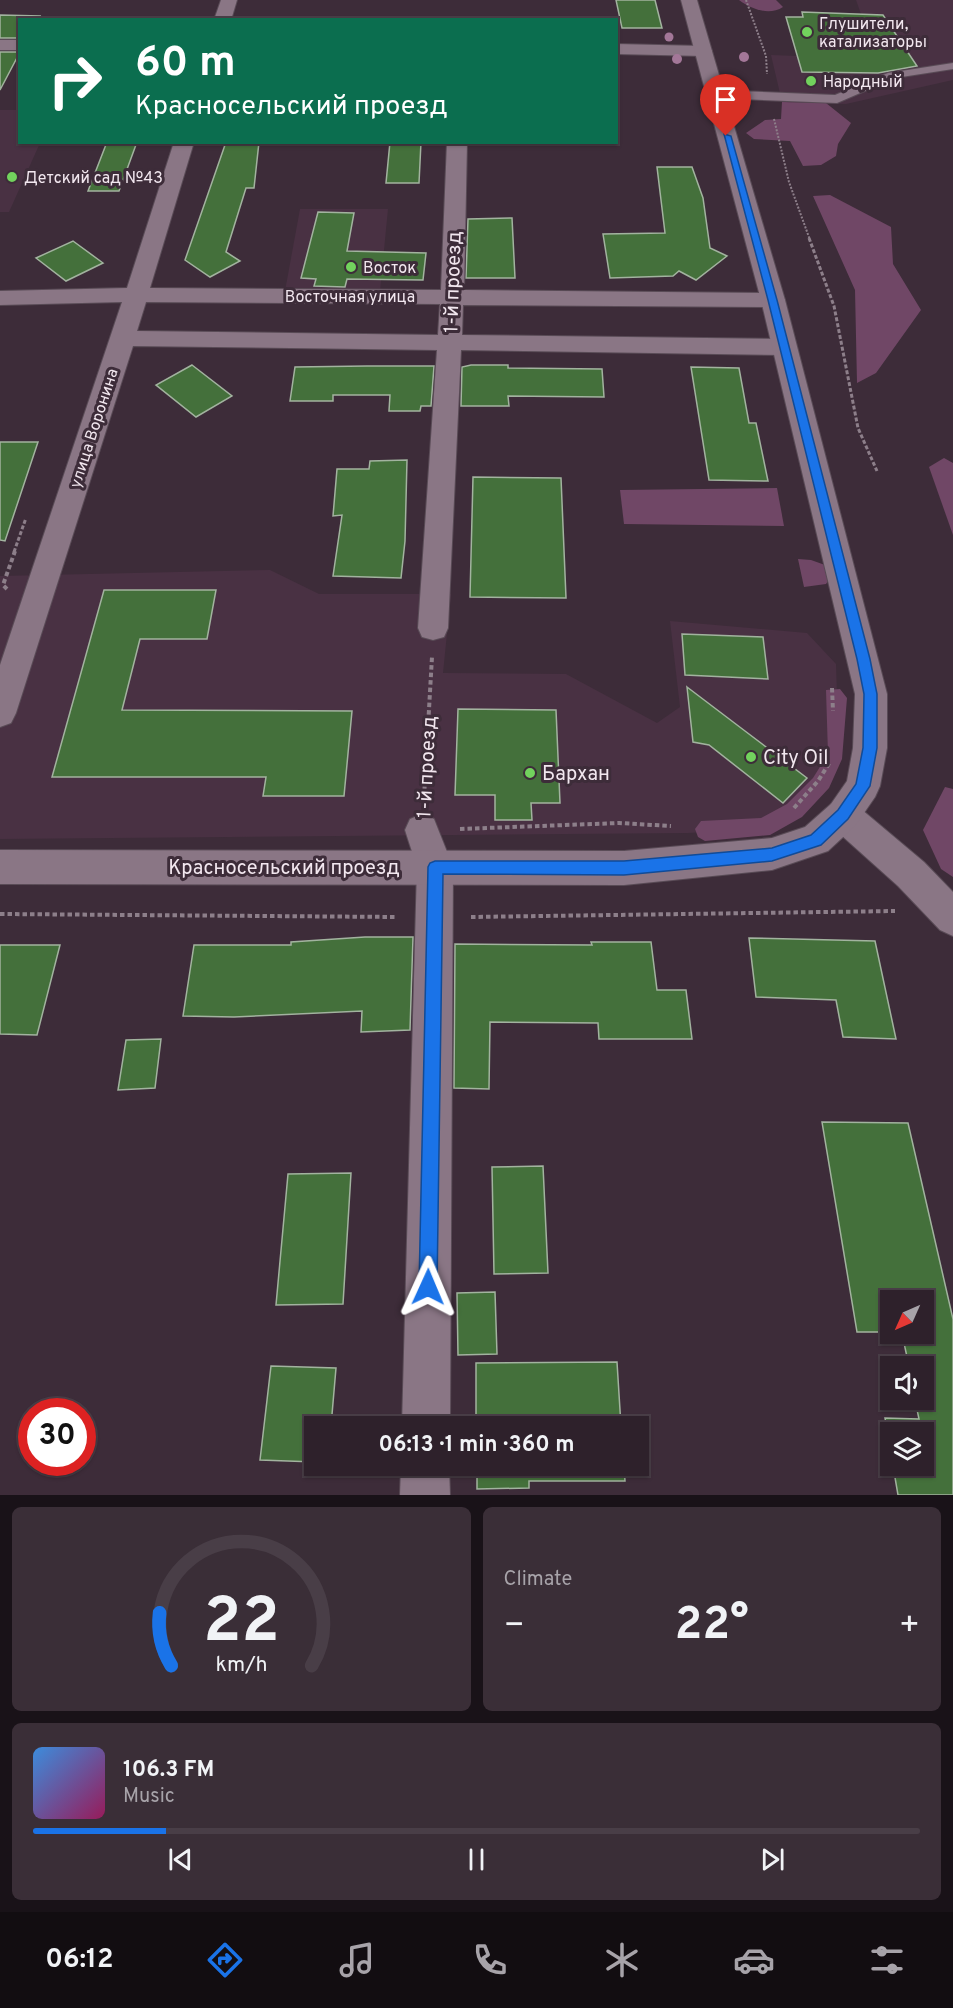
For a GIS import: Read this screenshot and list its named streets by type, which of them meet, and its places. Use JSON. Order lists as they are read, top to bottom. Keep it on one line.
{"streets":{"street":["1-й проезд","Восточная улица","улица Воронина","Красносельский проезд"]},"crossings":[["1-й проезд","Восточная улица"],["1-й проезд","Красносельский проезд"],["Восточная улица","улица Воронина"],["Восточная улица","Красносельский проезд"]],"places":["Глушители, катализаторы","Народный","Детский сад №43","Восток","City Oil","Бархан"],"north":"bottom left","page":{"turn":["60 m","Красносельский проезд"],"limit":"30","trip":"06:13 · 1 min · 360 m","tile":"Climate","heat":["−","22°","+"],"song":["106.3 FM","Music"],"tabs":"06:12","gauge":["22","km/h"]}}
